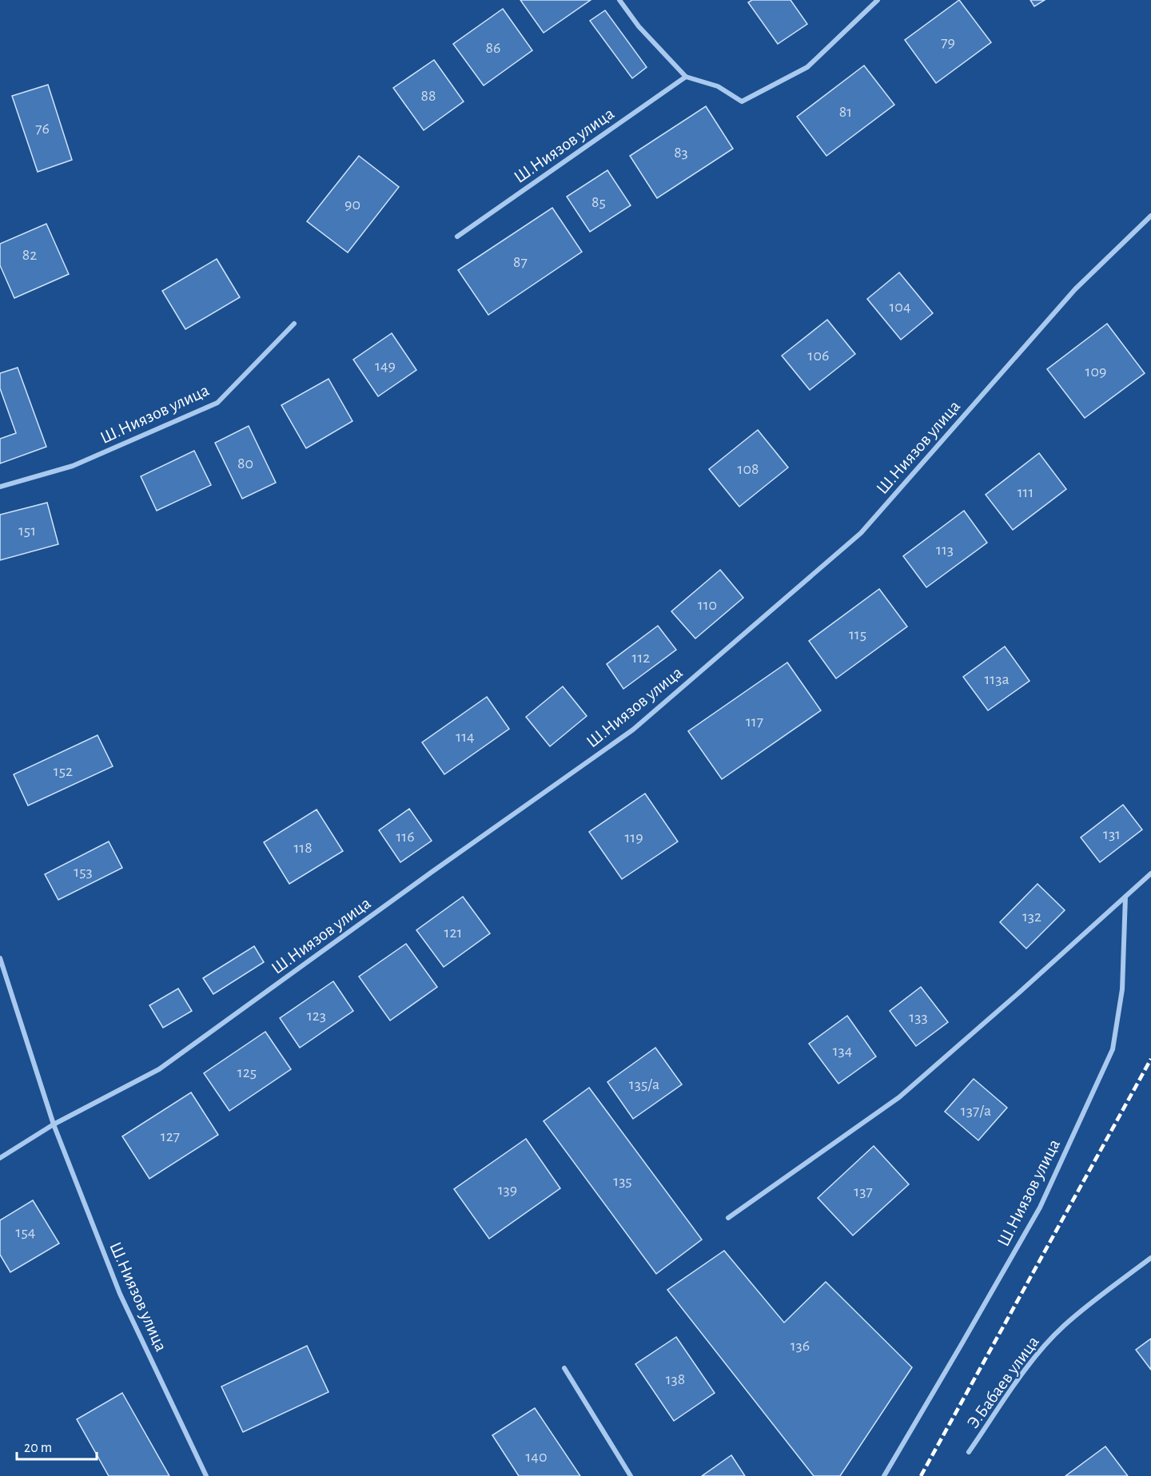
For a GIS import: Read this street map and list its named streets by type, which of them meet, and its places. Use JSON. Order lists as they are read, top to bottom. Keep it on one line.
{"streets":{"street":["Ш.Ниязов улица","Э.Бабаев улица"]},"house_numbers":["79","86","88","81","76","83","85","90","82","87","104","106","149","109","80","108","111","151","113","110","115","112","113а","117","114","152","131","116","119","118","153","132","121","123","133","134","125","135/а","137/а","127","135","139","137","154","136","138","140"],"scale_bar":"20 m"}
